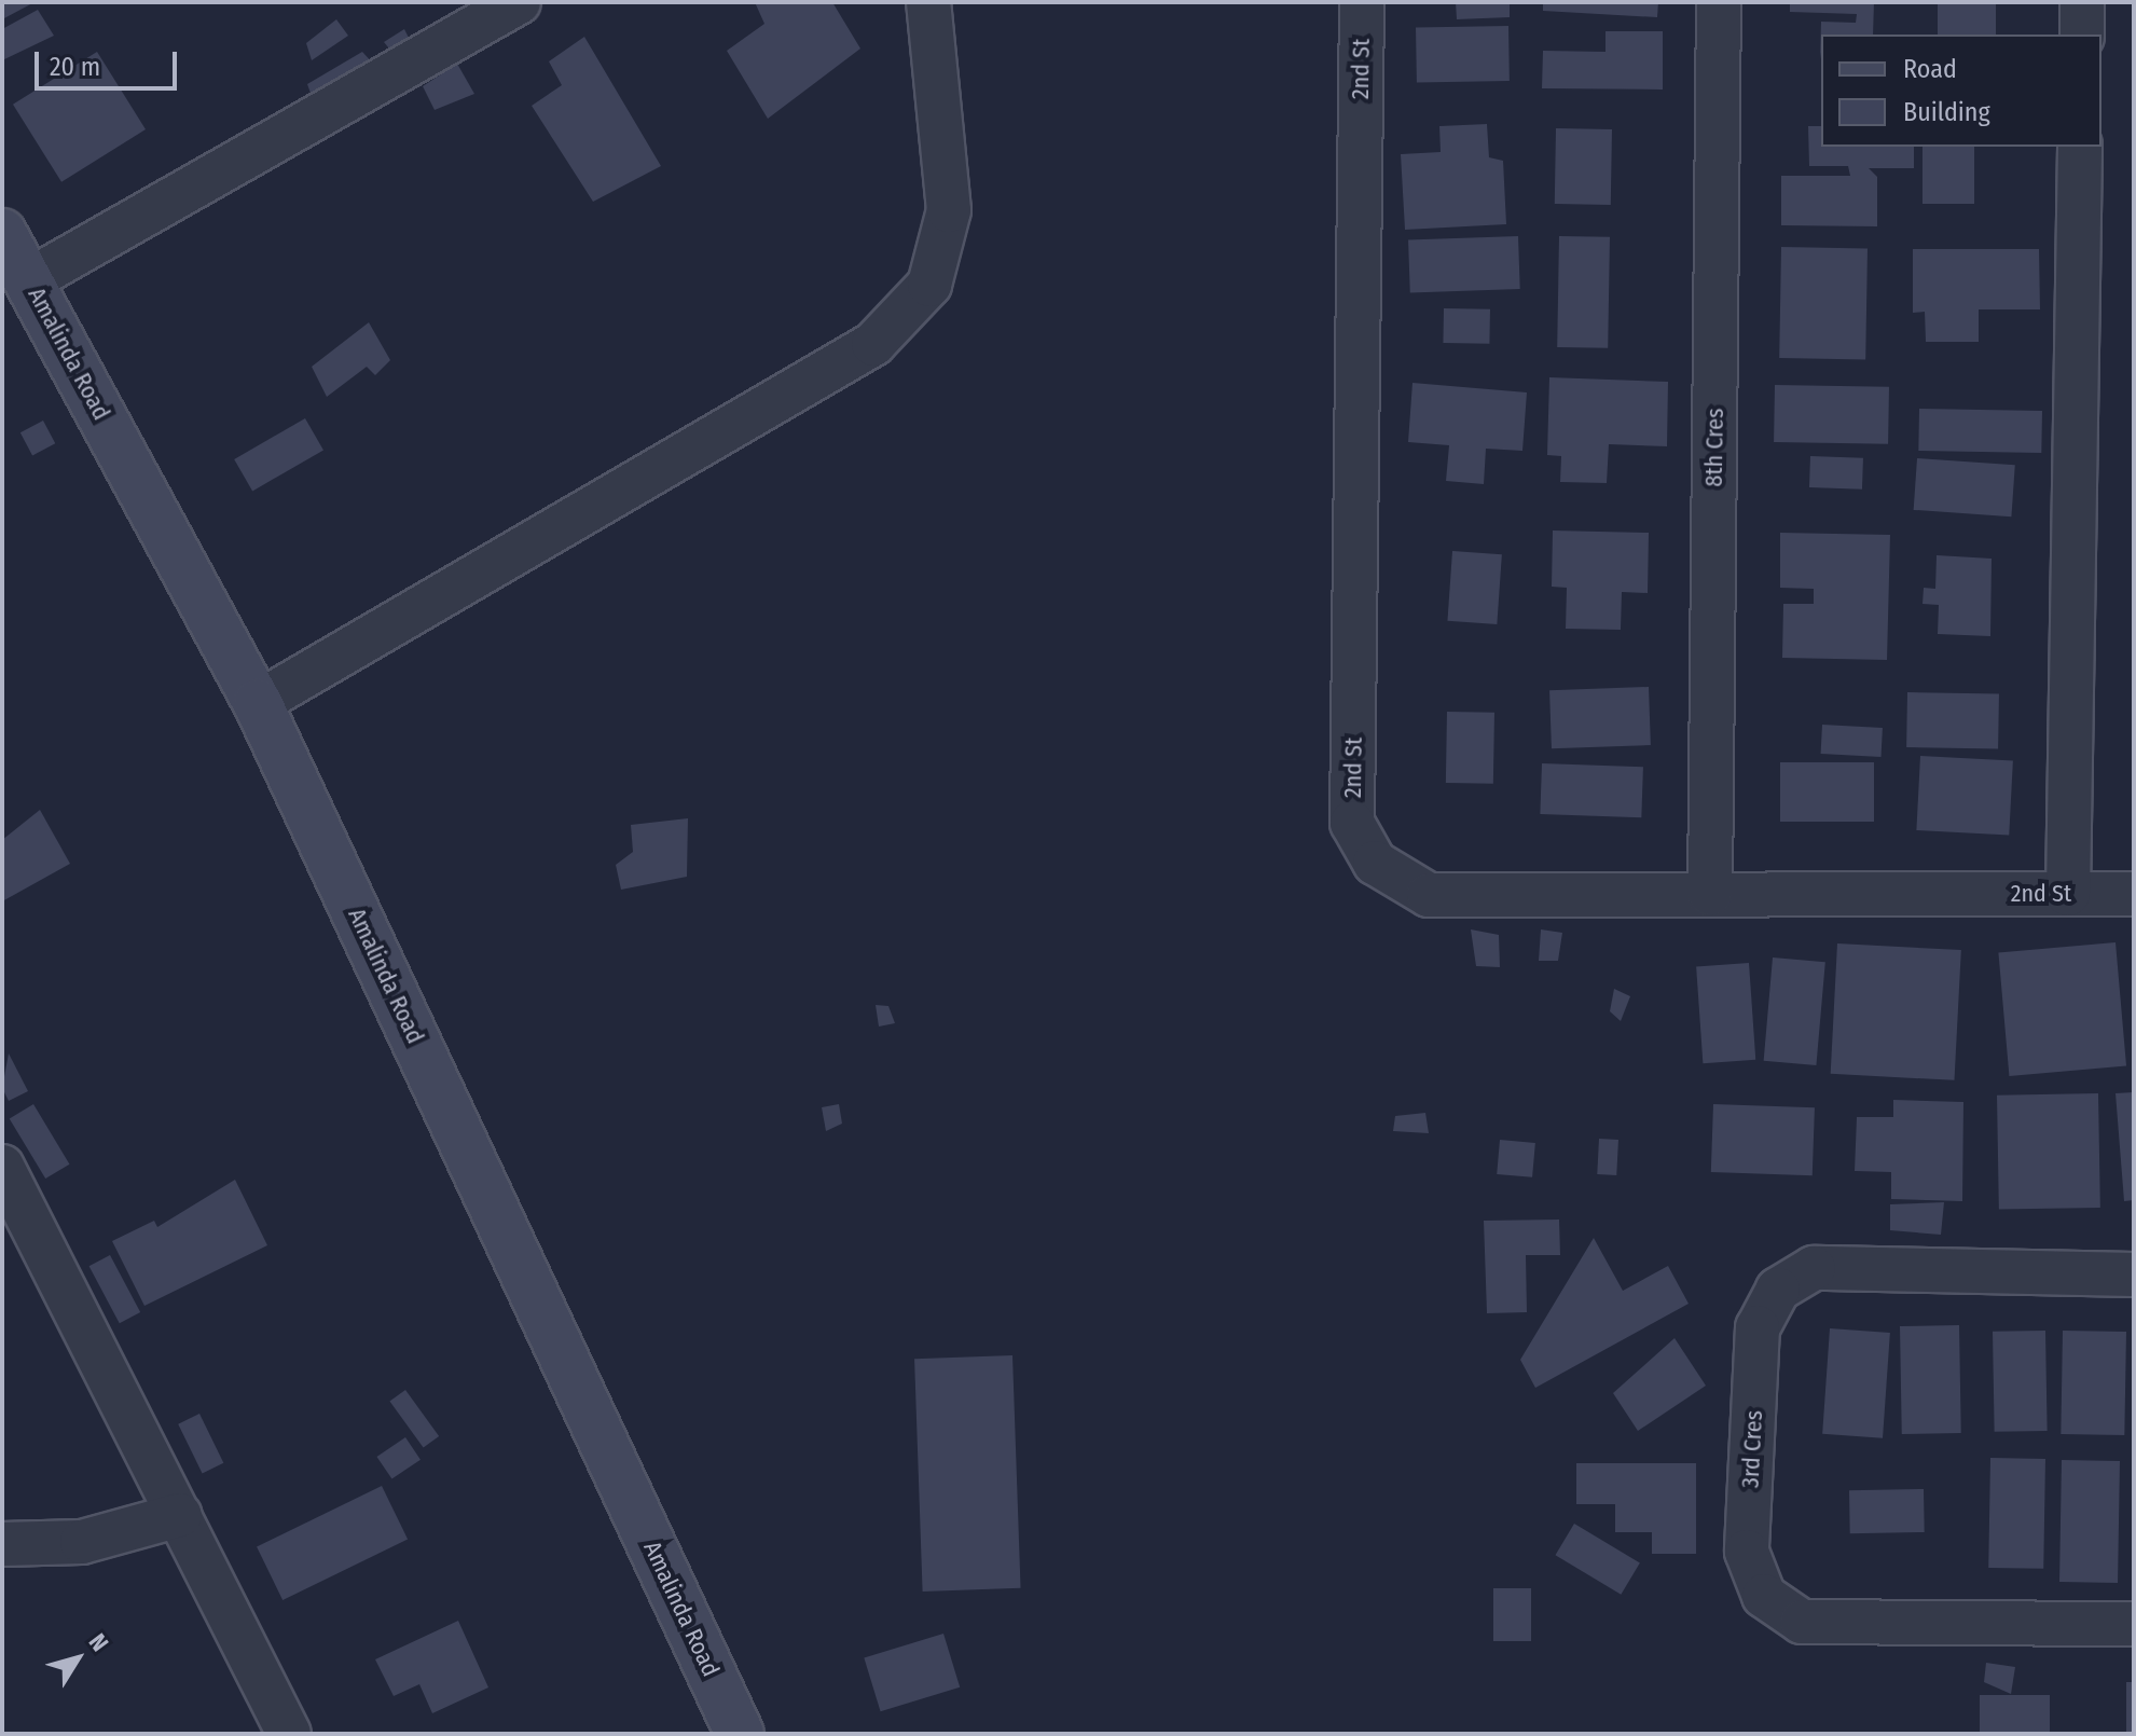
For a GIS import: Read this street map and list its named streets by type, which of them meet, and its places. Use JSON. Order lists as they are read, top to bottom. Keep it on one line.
{"streets":{"street":["2nd St","Amalinda Road","8th Cres","3rd Cres"]},"crossings":[["2nd St","8th Cres"]],"legend":["Road","Building"],"scale_bar":"20 m","north":"top right"}
